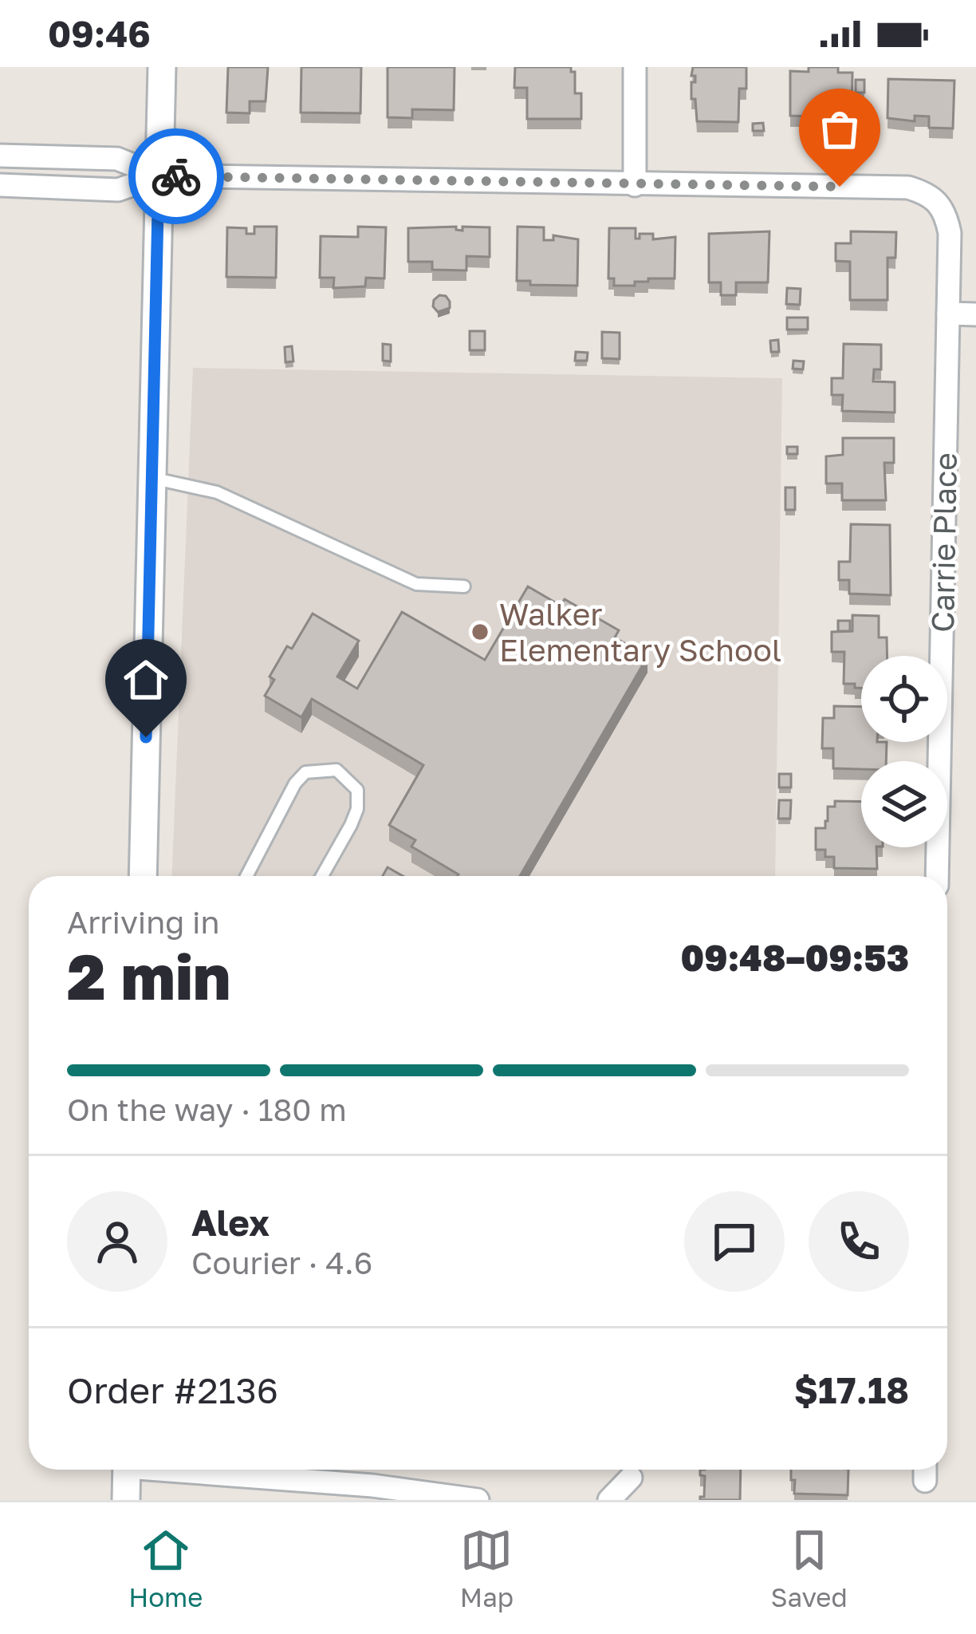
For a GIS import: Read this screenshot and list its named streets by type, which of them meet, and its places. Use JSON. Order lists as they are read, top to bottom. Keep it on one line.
{"streets":{"street":["Carrie Place"]},"places":["Walker Elementary School"],"page":{"status":"09:46","heading":["2 min","Arriving in","09:48–09:53"],"panel":["Alex","Courier · 4.6","Order #2136","$17.18"],"bar":"On the way · 180 m","tabs":["Home","Map","Saved"]}}
